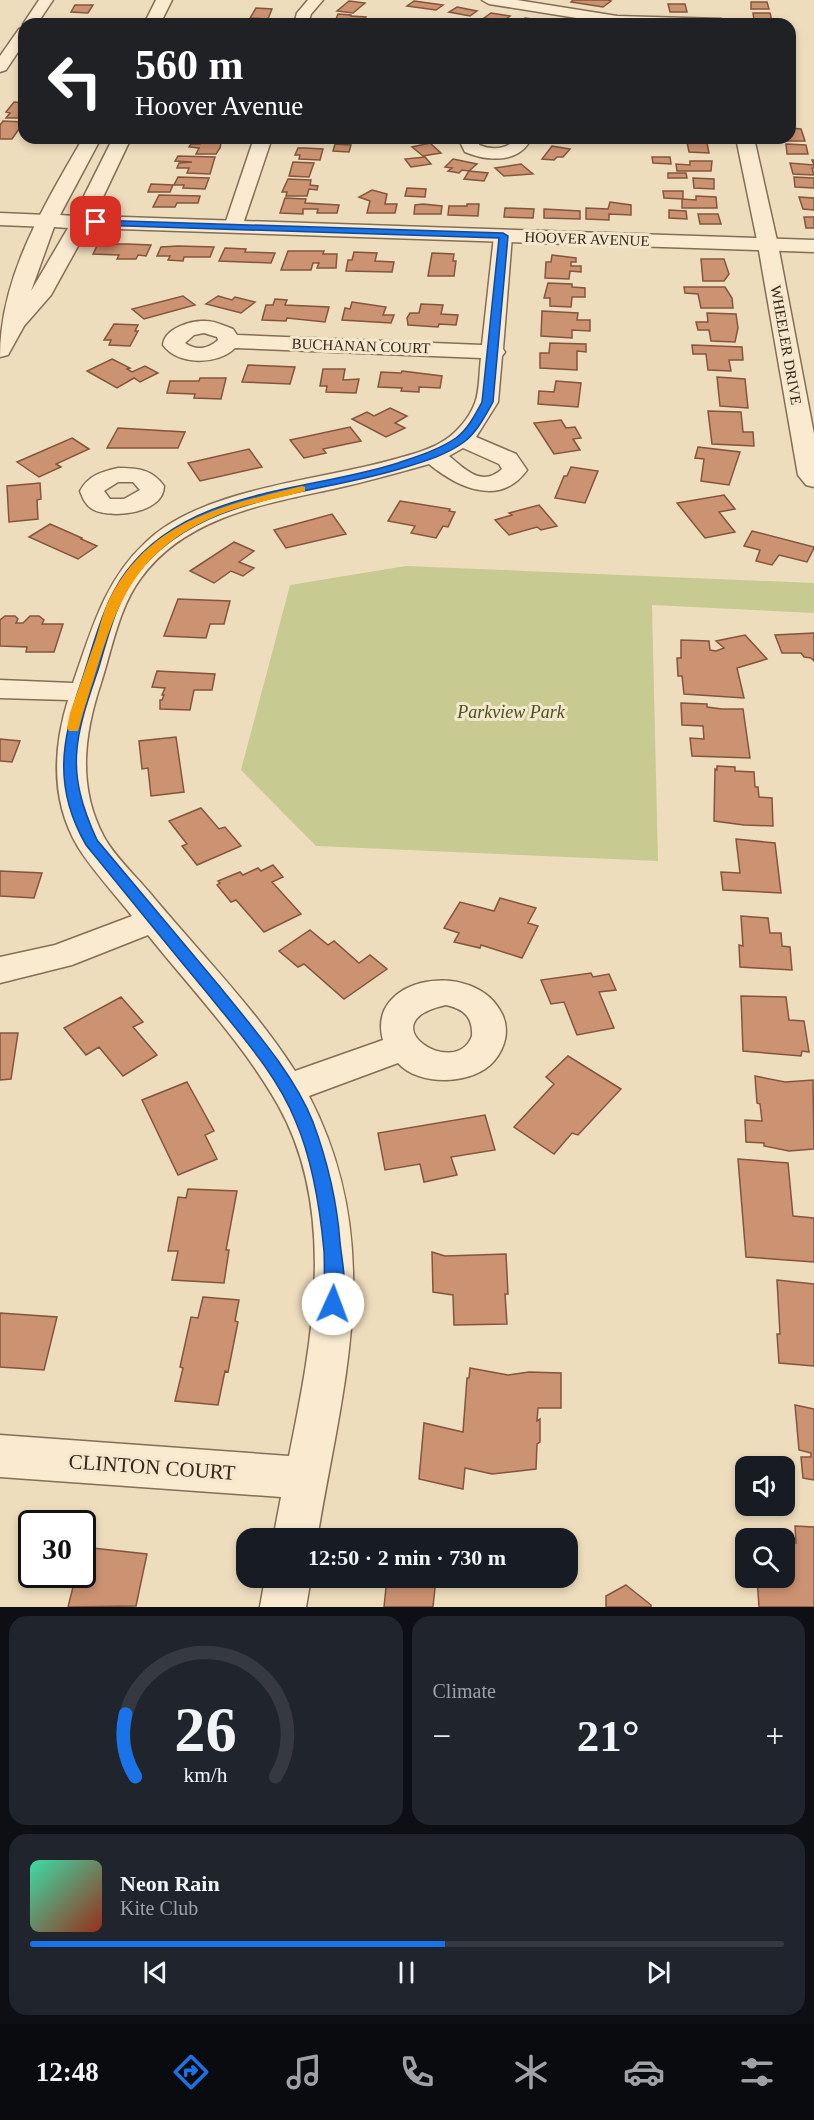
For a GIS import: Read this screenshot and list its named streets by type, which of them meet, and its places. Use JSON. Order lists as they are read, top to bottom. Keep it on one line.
{"streets":{"street":["HOOVER AVENUE","WHEELER DRIVE","BUCHANAN COURT","CLINTON COURT"]},"crossings":[["HOOVER AVENUE","WHEELER DRIVE"]],"parks":["Parkview Park"],"page":{"turn":["560 m","Hoover Avenue"],"limit":"30","trip":"12:50 · 2 min · 730 m","tile":"Climate","heat":["−","21°","+"],"song":["Neon Rain","Kite Club"],"tabs":"12:48","gauge":["26","km/h"]}}
